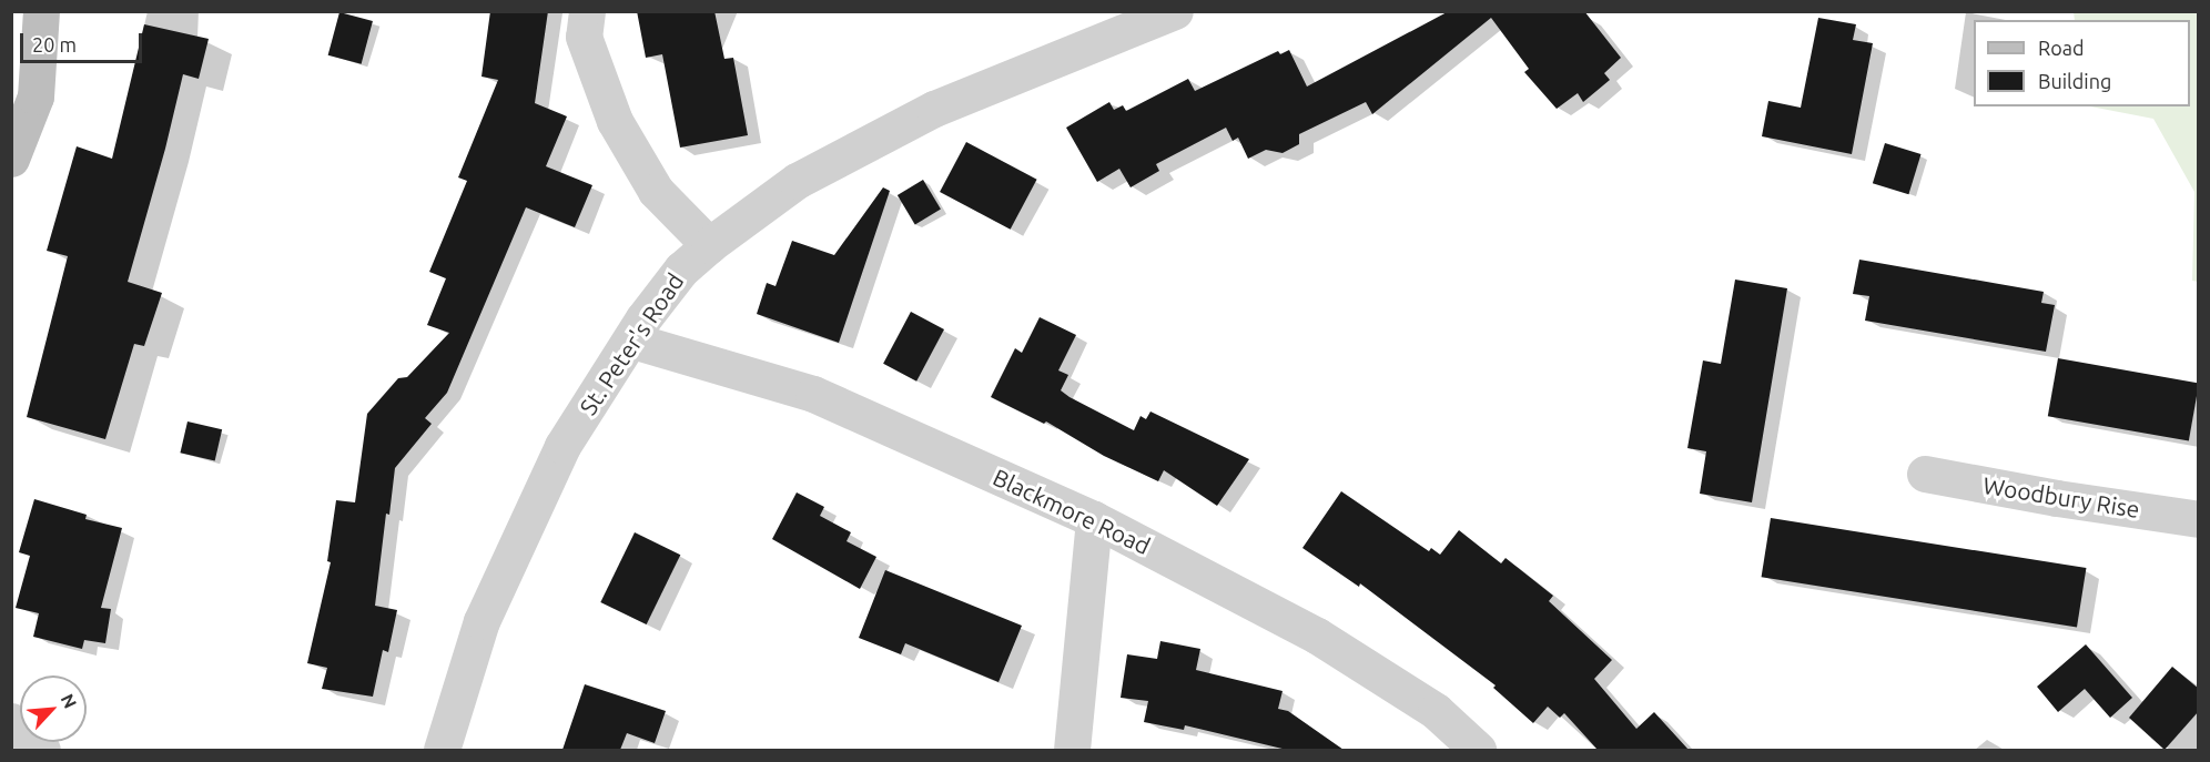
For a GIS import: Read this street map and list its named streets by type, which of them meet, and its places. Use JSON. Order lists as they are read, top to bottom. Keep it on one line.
{"streets":{"street":["St. Peter's Road","Woodbury Rise","Blackmore Road"]},"crossings":[["St. Peter's Road","Blackmore Road"]],"legend":["Road","Building"],"scale_bar":"20 m","north":"top right"}
